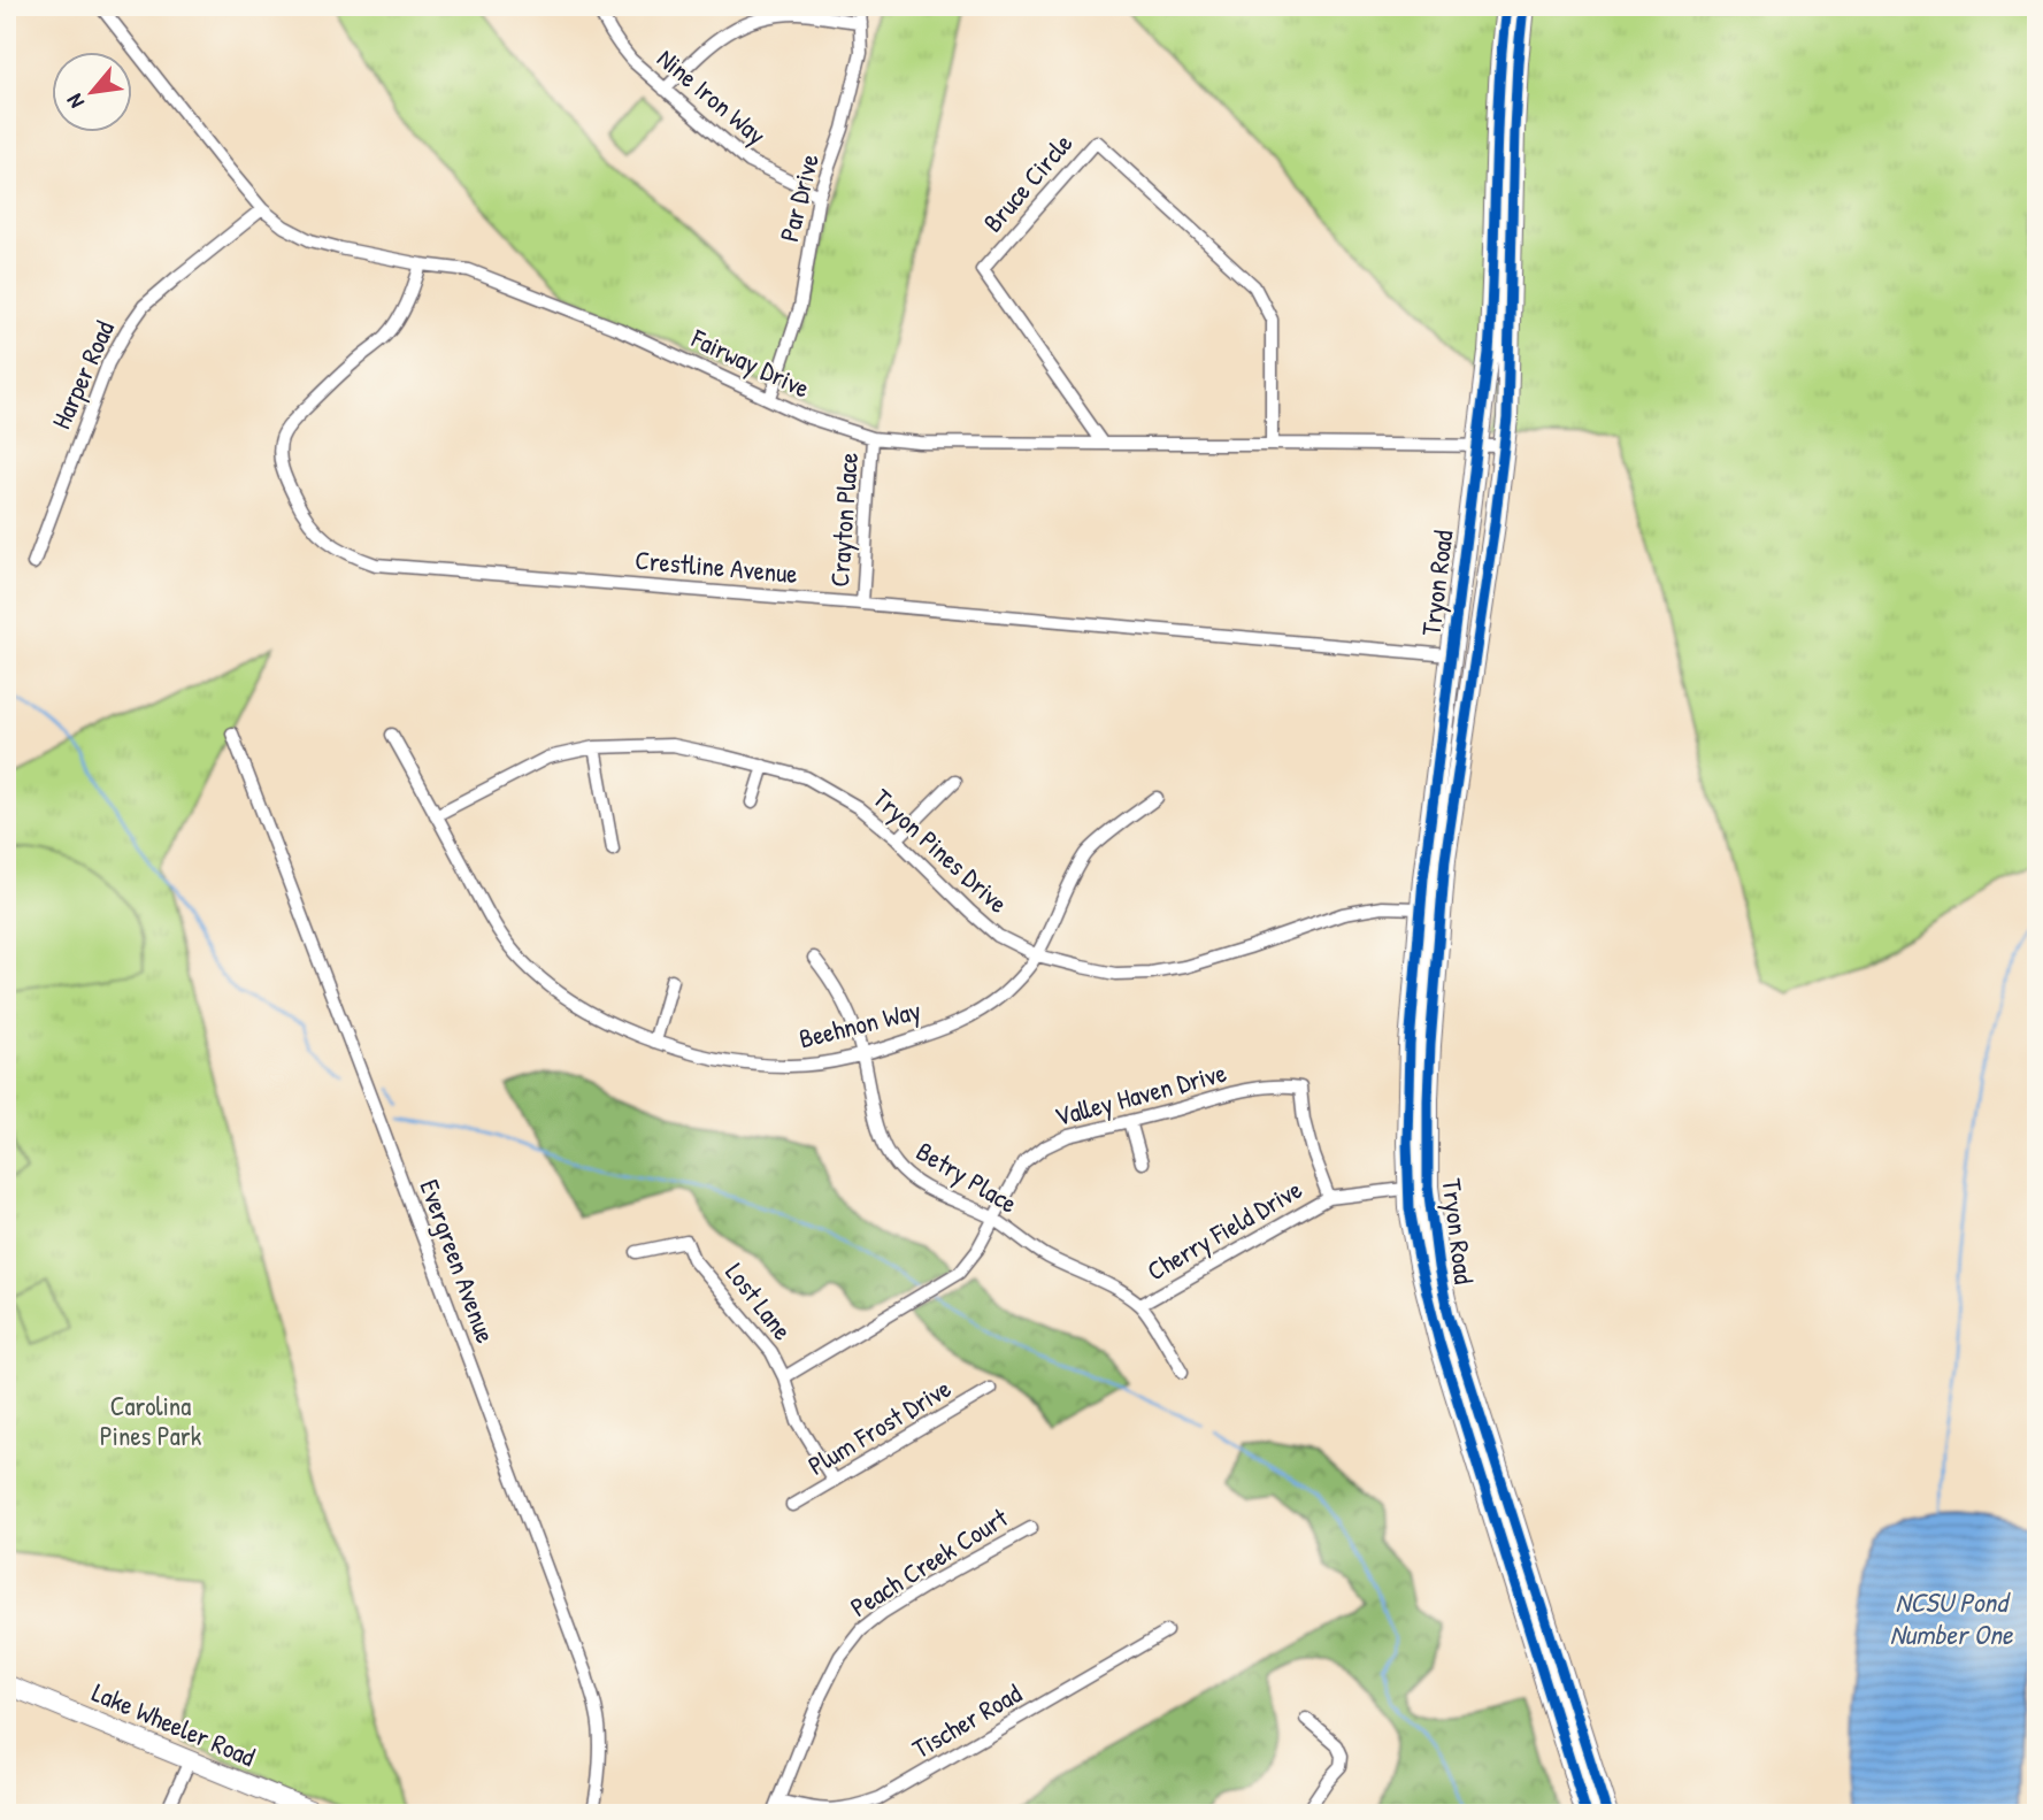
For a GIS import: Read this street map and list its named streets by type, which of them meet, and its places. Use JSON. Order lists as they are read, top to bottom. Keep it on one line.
{"streets":{"main road":["Tryon Road","Lake Wheeler Road"],"street":["Nine Iron Way","Bruce Circle","Par Drive","Fairway Drive","Harper Road","Crayton Place","Crestline Avenue","Tryon Pines Drive","Beehnon Way","Valley Haven Drive","Betry Place","Cherry Field Drive","Evergreen Avenue","Lost Lane","Plum Frost Drive","Peach Creek Court","Tischer Road"]},"crossings":[["Nine Iron Way","Par Drive"],["Bruce Circle","Fairway Drive"],["Par Drive","Fairway Drive"],["Fairway Drive","Harper Road"],["Fairway Drive","Crayton Place"],["Fairway Drive","Crestline Avenue"],["Fairway Drive","Tryon Road"],["Crayton Place","Crestline Avenue"],["Crestline Avenue","Tryon Road"],["Tryon Road","Tryon Pines Drive"],["Tryon Road","Cherry Field Drive"],["Tryon Pines Drive","Beehnon Way"],["Beehnon Way","Betry Place"],["Valley Haven Drive","Betry Place"],["Valley Haven Drive","Cherry Field Drive"],["Valley Haven Drive","Lost Lane"],["Betry Place","Cherry Field Drive"],["Lost Lane","Plum Frost Drive"],["Peach Creek Court","Tischer Road"]],"water":["NCSU Pond Number One"],"parks":["Carolina Pines Park"],"north":"bottom left"}
